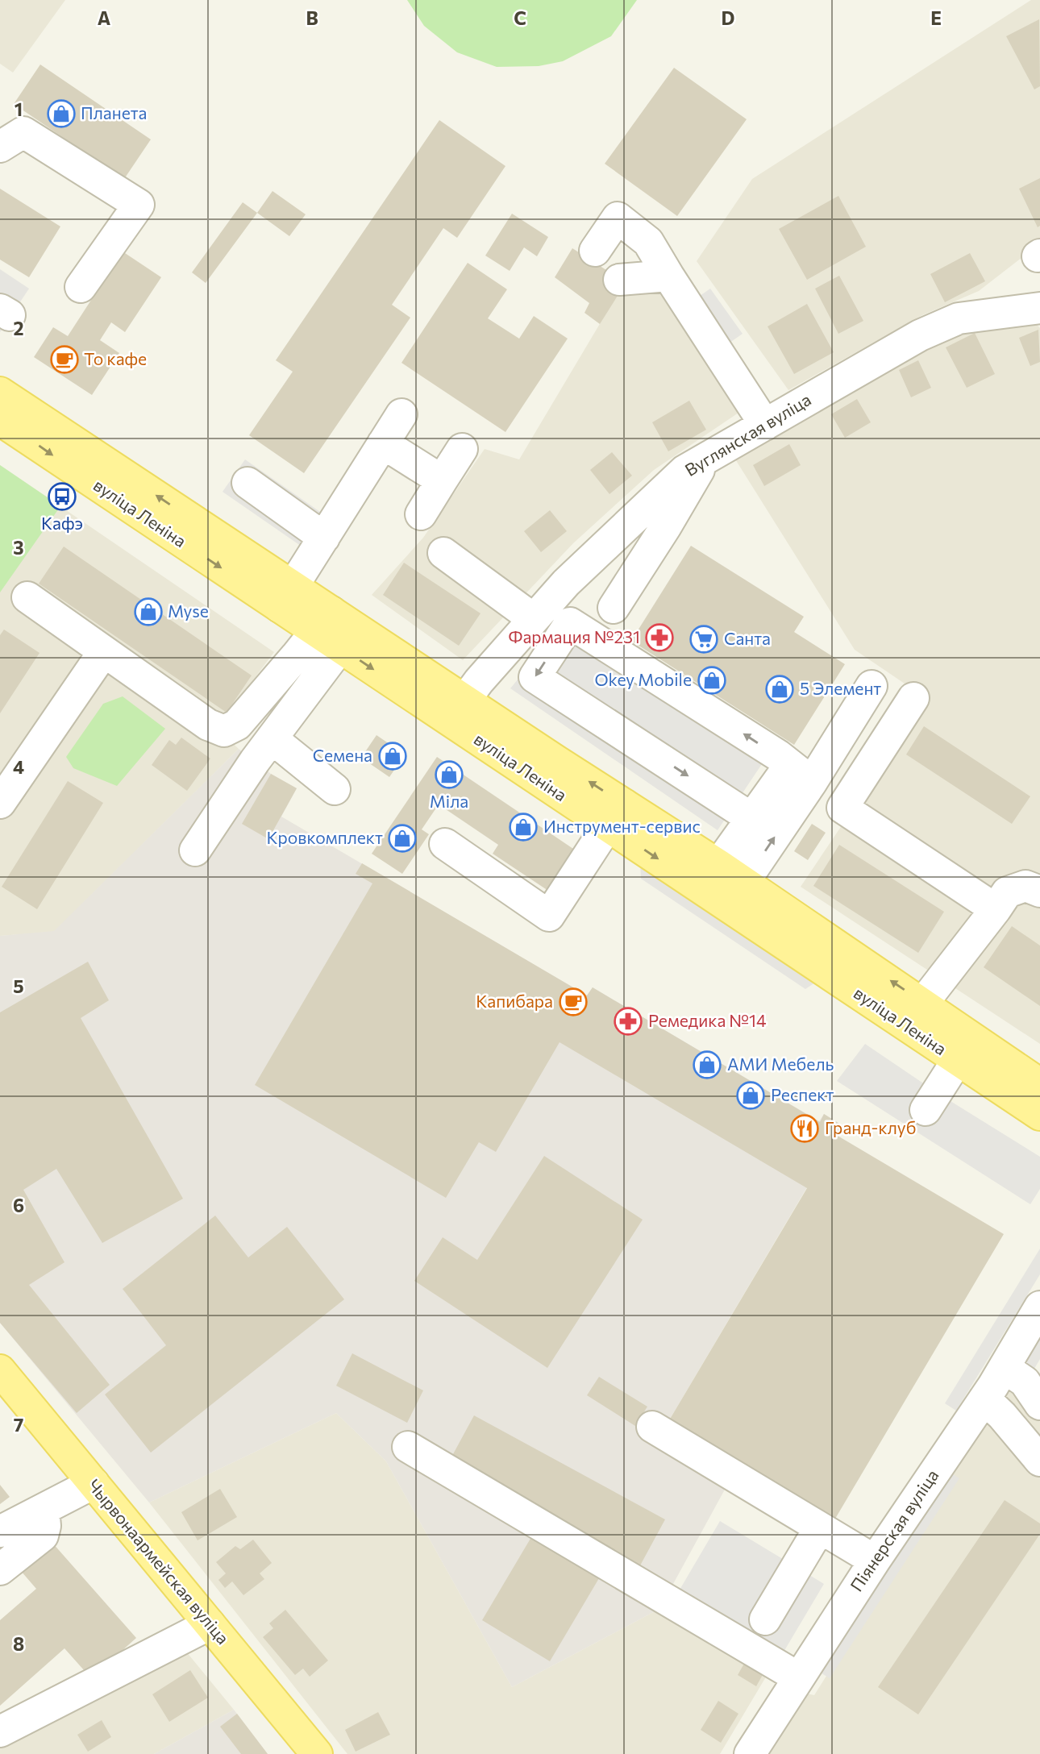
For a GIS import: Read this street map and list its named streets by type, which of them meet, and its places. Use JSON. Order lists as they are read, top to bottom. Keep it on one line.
{"streets":{"main road":["вуліца Леніна","Чырвонаармейская вуліца"],"street":["Вуглянская вуліца","Піянерская вуліца"]},"crossings":[["Вуглянская вуліца","вуліца Леніна"]],"places":{"shop":["Планета","Myse","Okey Mobile","5 Элемент","Семена","Міла","Инструмент-сервис","Кровкомплект","АМИ Мебель","Респект"],"cafe":["То кафе","Капибара"],"bus stop":["Кафэ"],"pharmacy":["Фармация №231","Ремедика №14"],"supermarket":["Санта"],"restaurant":["Гранд-клуб"]},"grid":{"columns":["A","B","C","D","E"],"rows":["1","2","3","4","5","6","7","8"]}}
